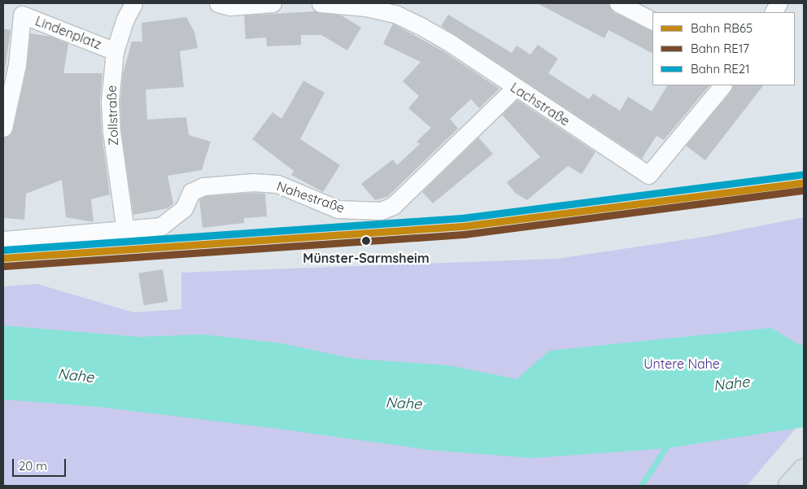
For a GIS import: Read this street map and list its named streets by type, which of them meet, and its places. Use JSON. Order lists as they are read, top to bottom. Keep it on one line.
{"streets":{"street":["Lindenplatz","Lachstraße","Zollstraße","Nahestraße"]},"crossings":[["Lindenplatz","Zollstraße"],["Lachstraße","Nahestraße"],["Zollstraße","Nahestraße"]],"water":["Nahe"],"parks":["Untere Nahe"],"places":["Münster-Sarmsheim"],"lines":["rail line RE21","rail line RB65","rail line RE17"],"legend":["Bahn RB65","Bahn RE17","Bahn RE21"],"scale_bar":"20 m"}
